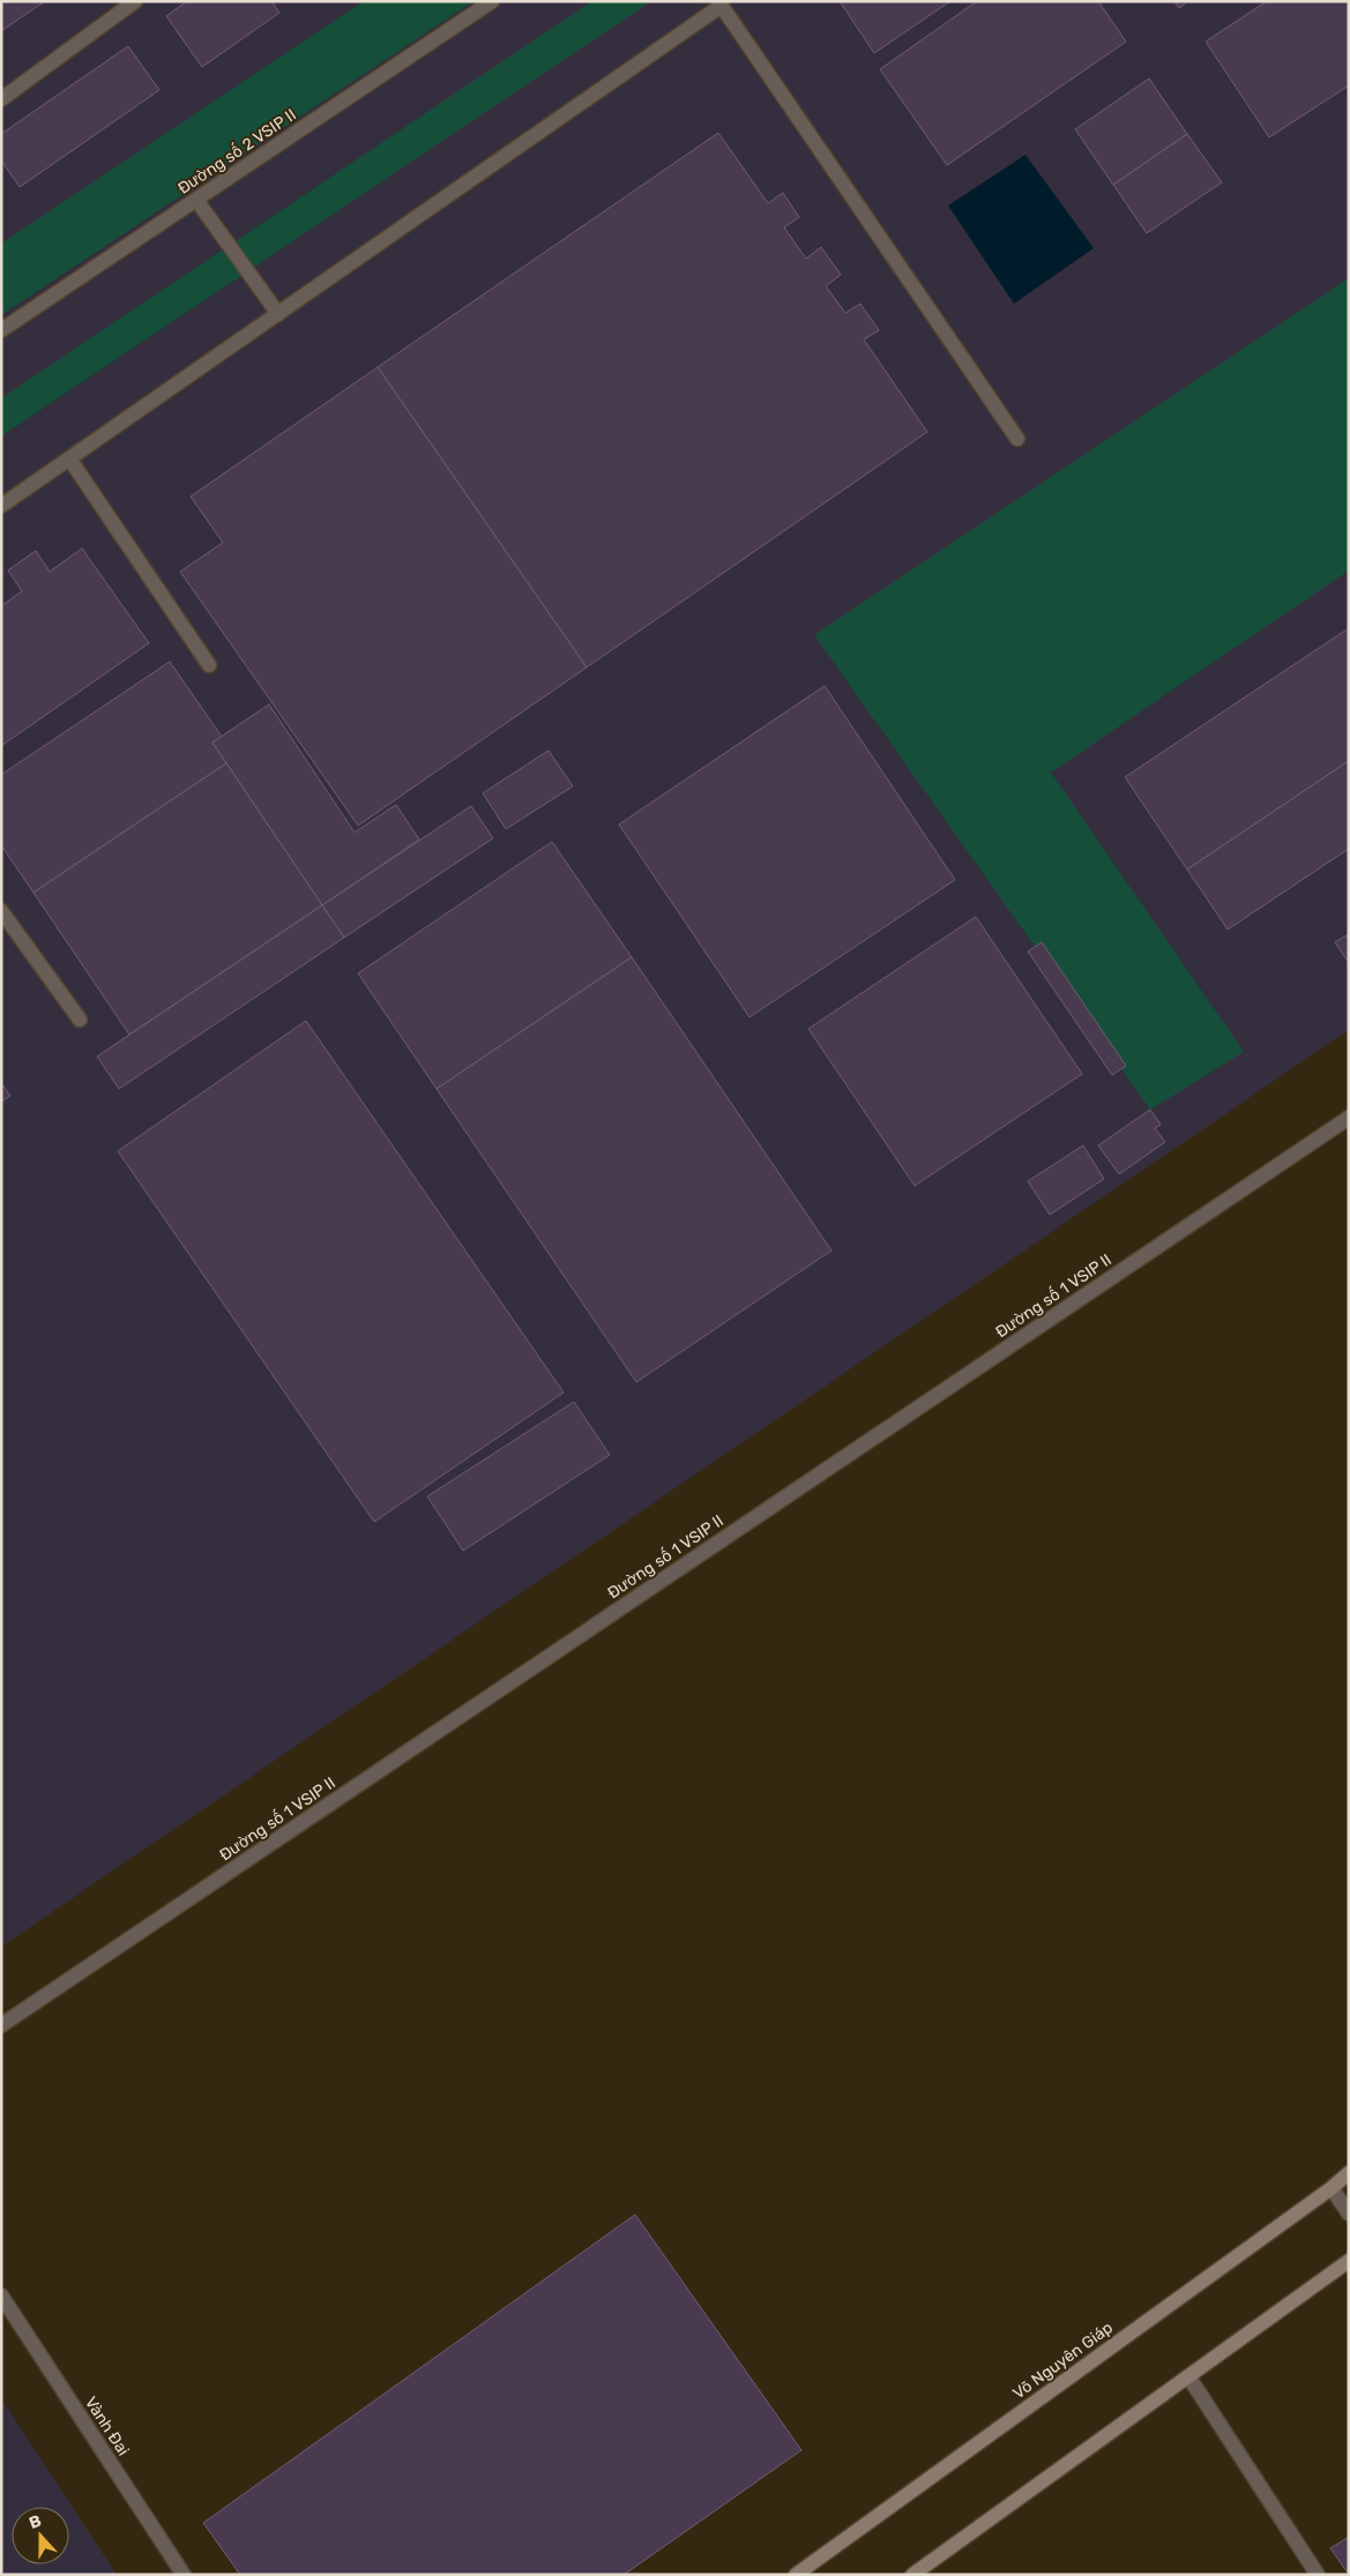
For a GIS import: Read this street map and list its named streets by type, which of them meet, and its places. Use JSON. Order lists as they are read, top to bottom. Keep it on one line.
{"streets":{"main road":["Võ Nguyên Giáp"],"street":["Đường số 2 VSIP II","Đường số 1 VSIP II","Vành Đai"]},"north":"top"}
